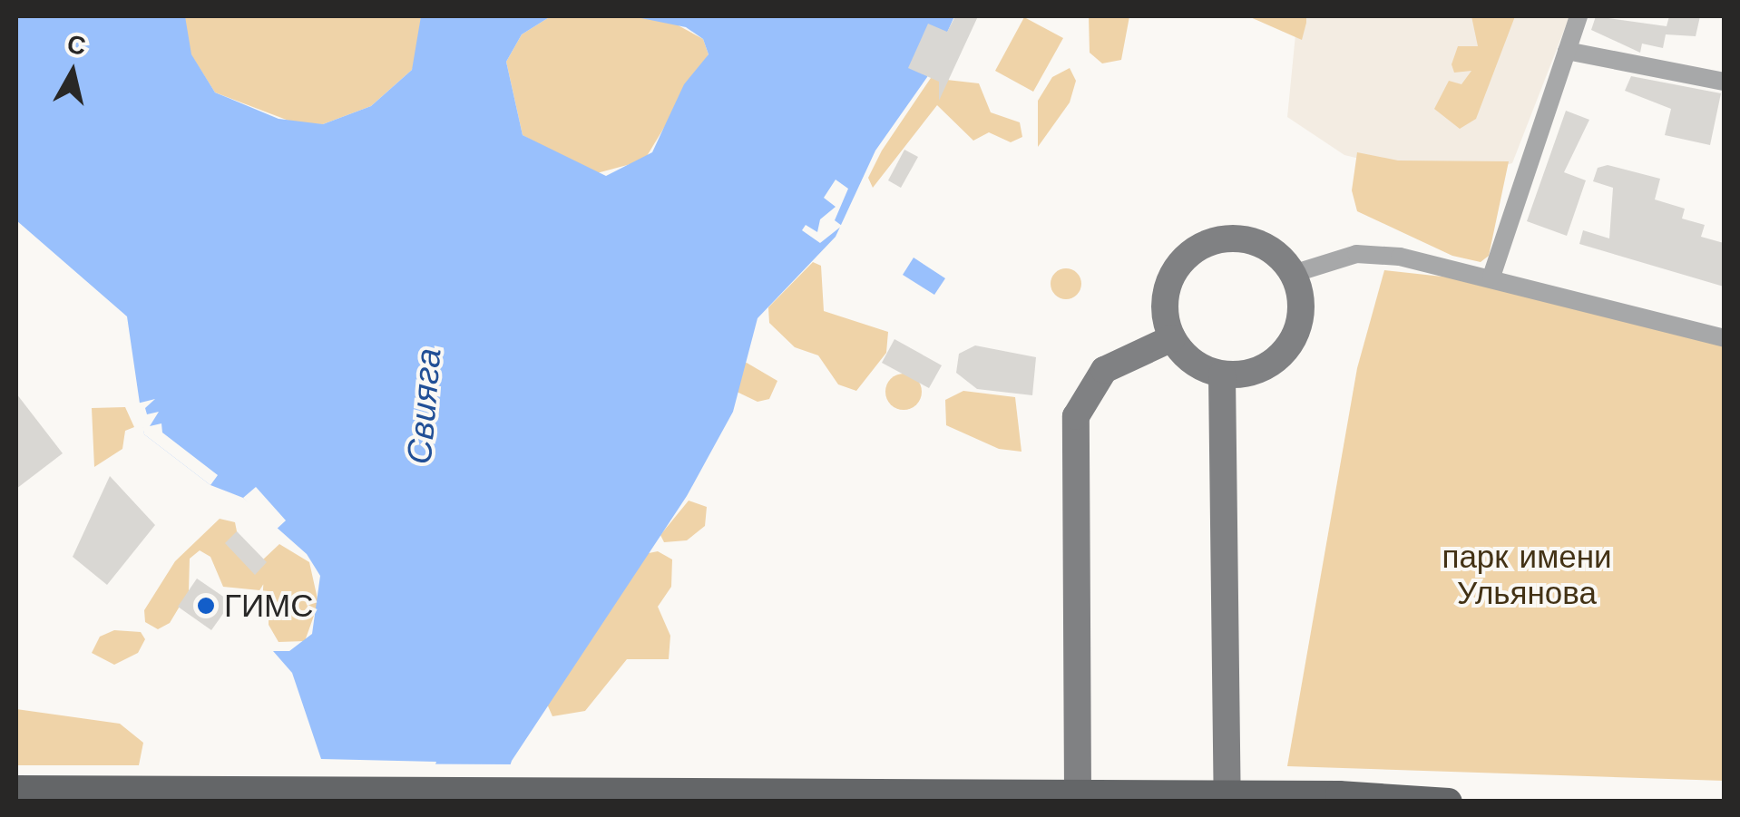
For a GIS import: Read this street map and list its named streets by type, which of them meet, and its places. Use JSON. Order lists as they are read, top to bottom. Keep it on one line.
{"water":["Свияга"],"parks":["парк имени Ульянова"],"places":["ГИМС"],"north":"top"}
